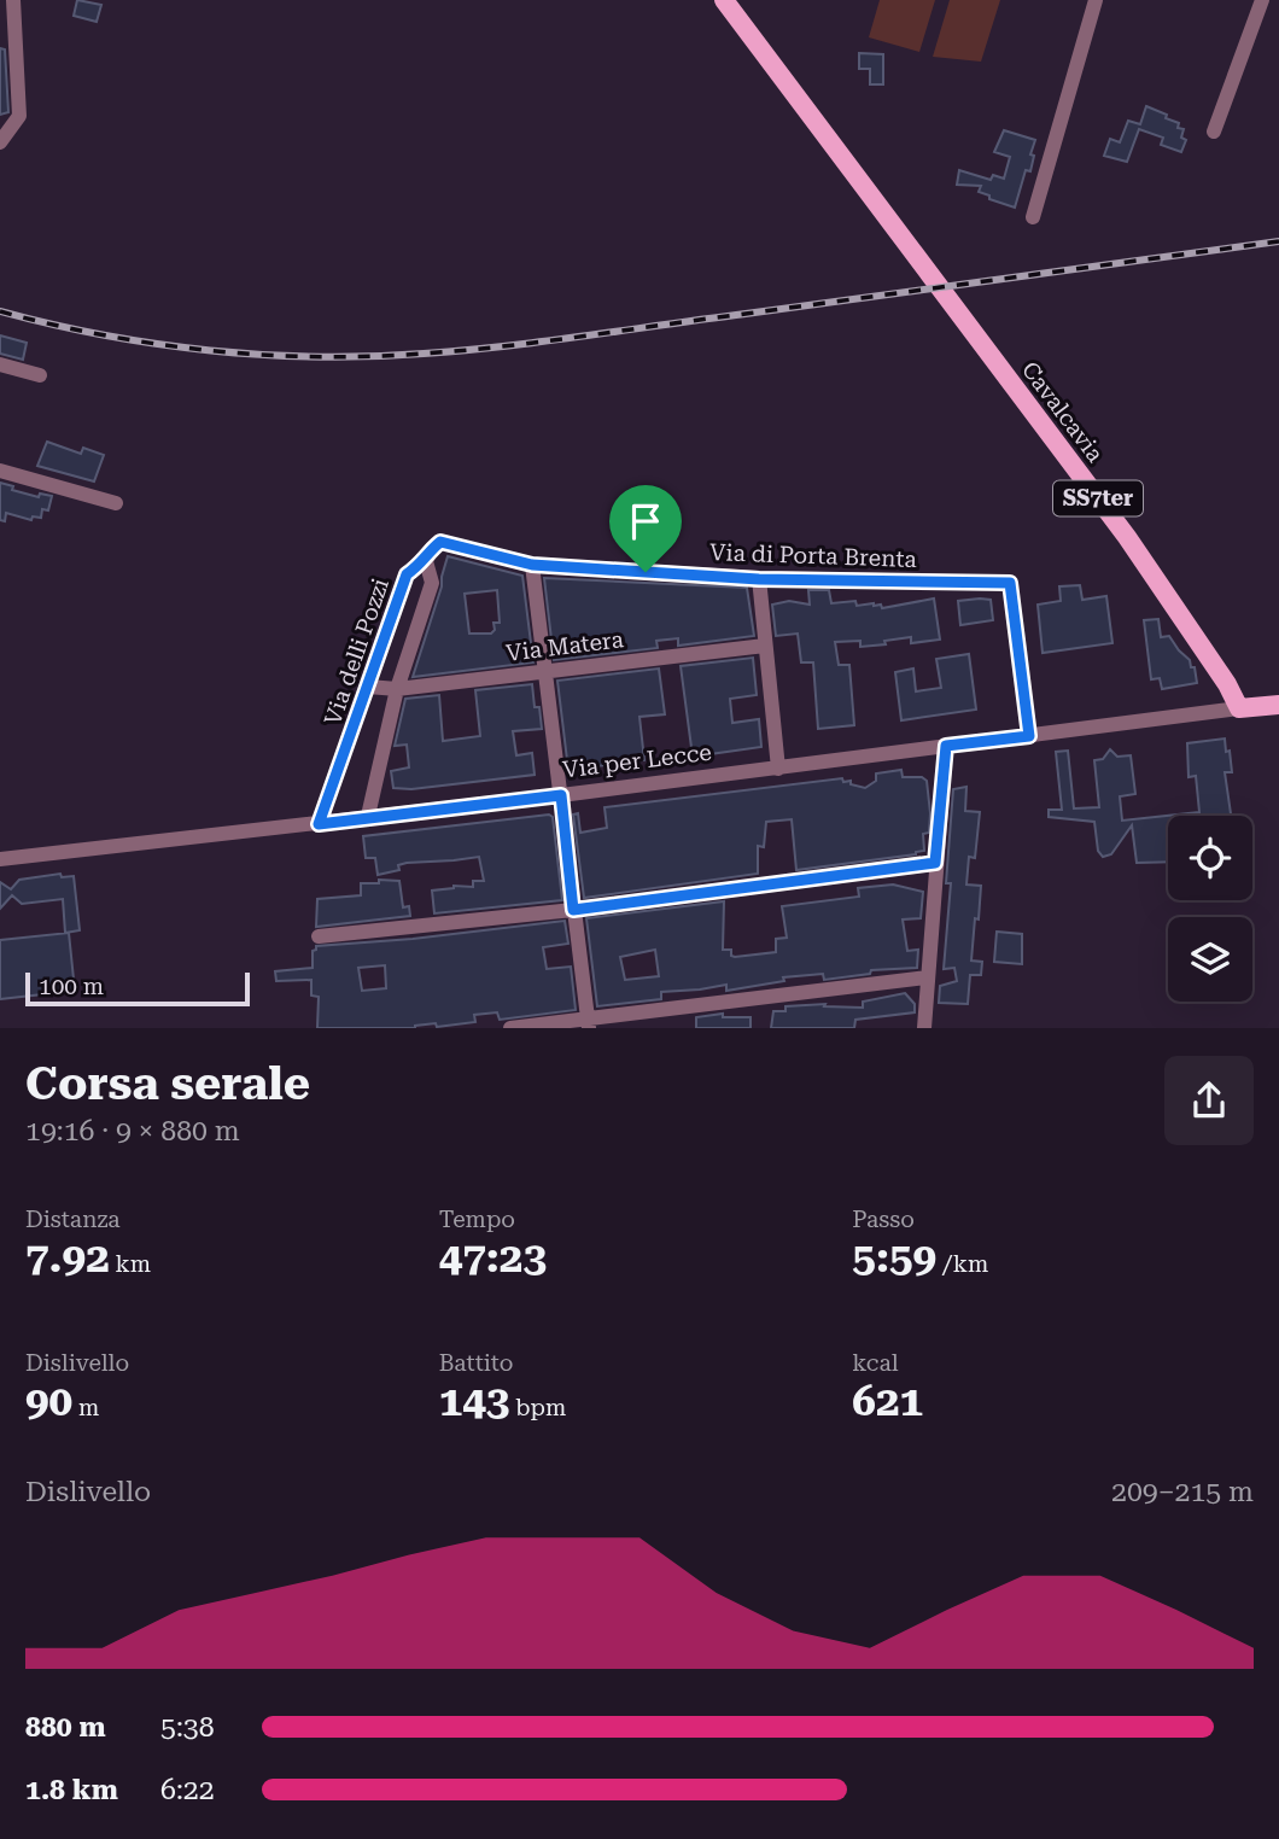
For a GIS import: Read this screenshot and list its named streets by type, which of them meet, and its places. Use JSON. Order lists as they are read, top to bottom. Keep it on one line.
{"streets":{"main road":["Cavalcavia","SS7ter","Via per Lecce"],"street":["Via di Porta Brenta","Via Matera","Via delli Pozzi"]},"crossings":[["Cavalcavia","Via per Lecce"],["Via di Porta Brenta","Via delli Pozzi"],["Via di Porta Brenta","Via per Lecce"],["Via Matera","Via delli Pozzi"],["Via delli Pozzi","Via per Lecce"]],"scale_bar":"100 m","page":{"scale":"100 m","heading":["Corsa serale","19:16 · 9 × 880 m"],"stats":[["Distanza","7.92 km"],["Tempo","47:23"],["Passo","5:59 /km"],["Dislivello","90 m"],["Battito","143 bpm"],["kcal","621"]],"chart":["Dislivello","209–215 m"],"list":[{"name":"880 m","note":"5:38"},{"name":"1.8 km","note":"6:22"}]}}
